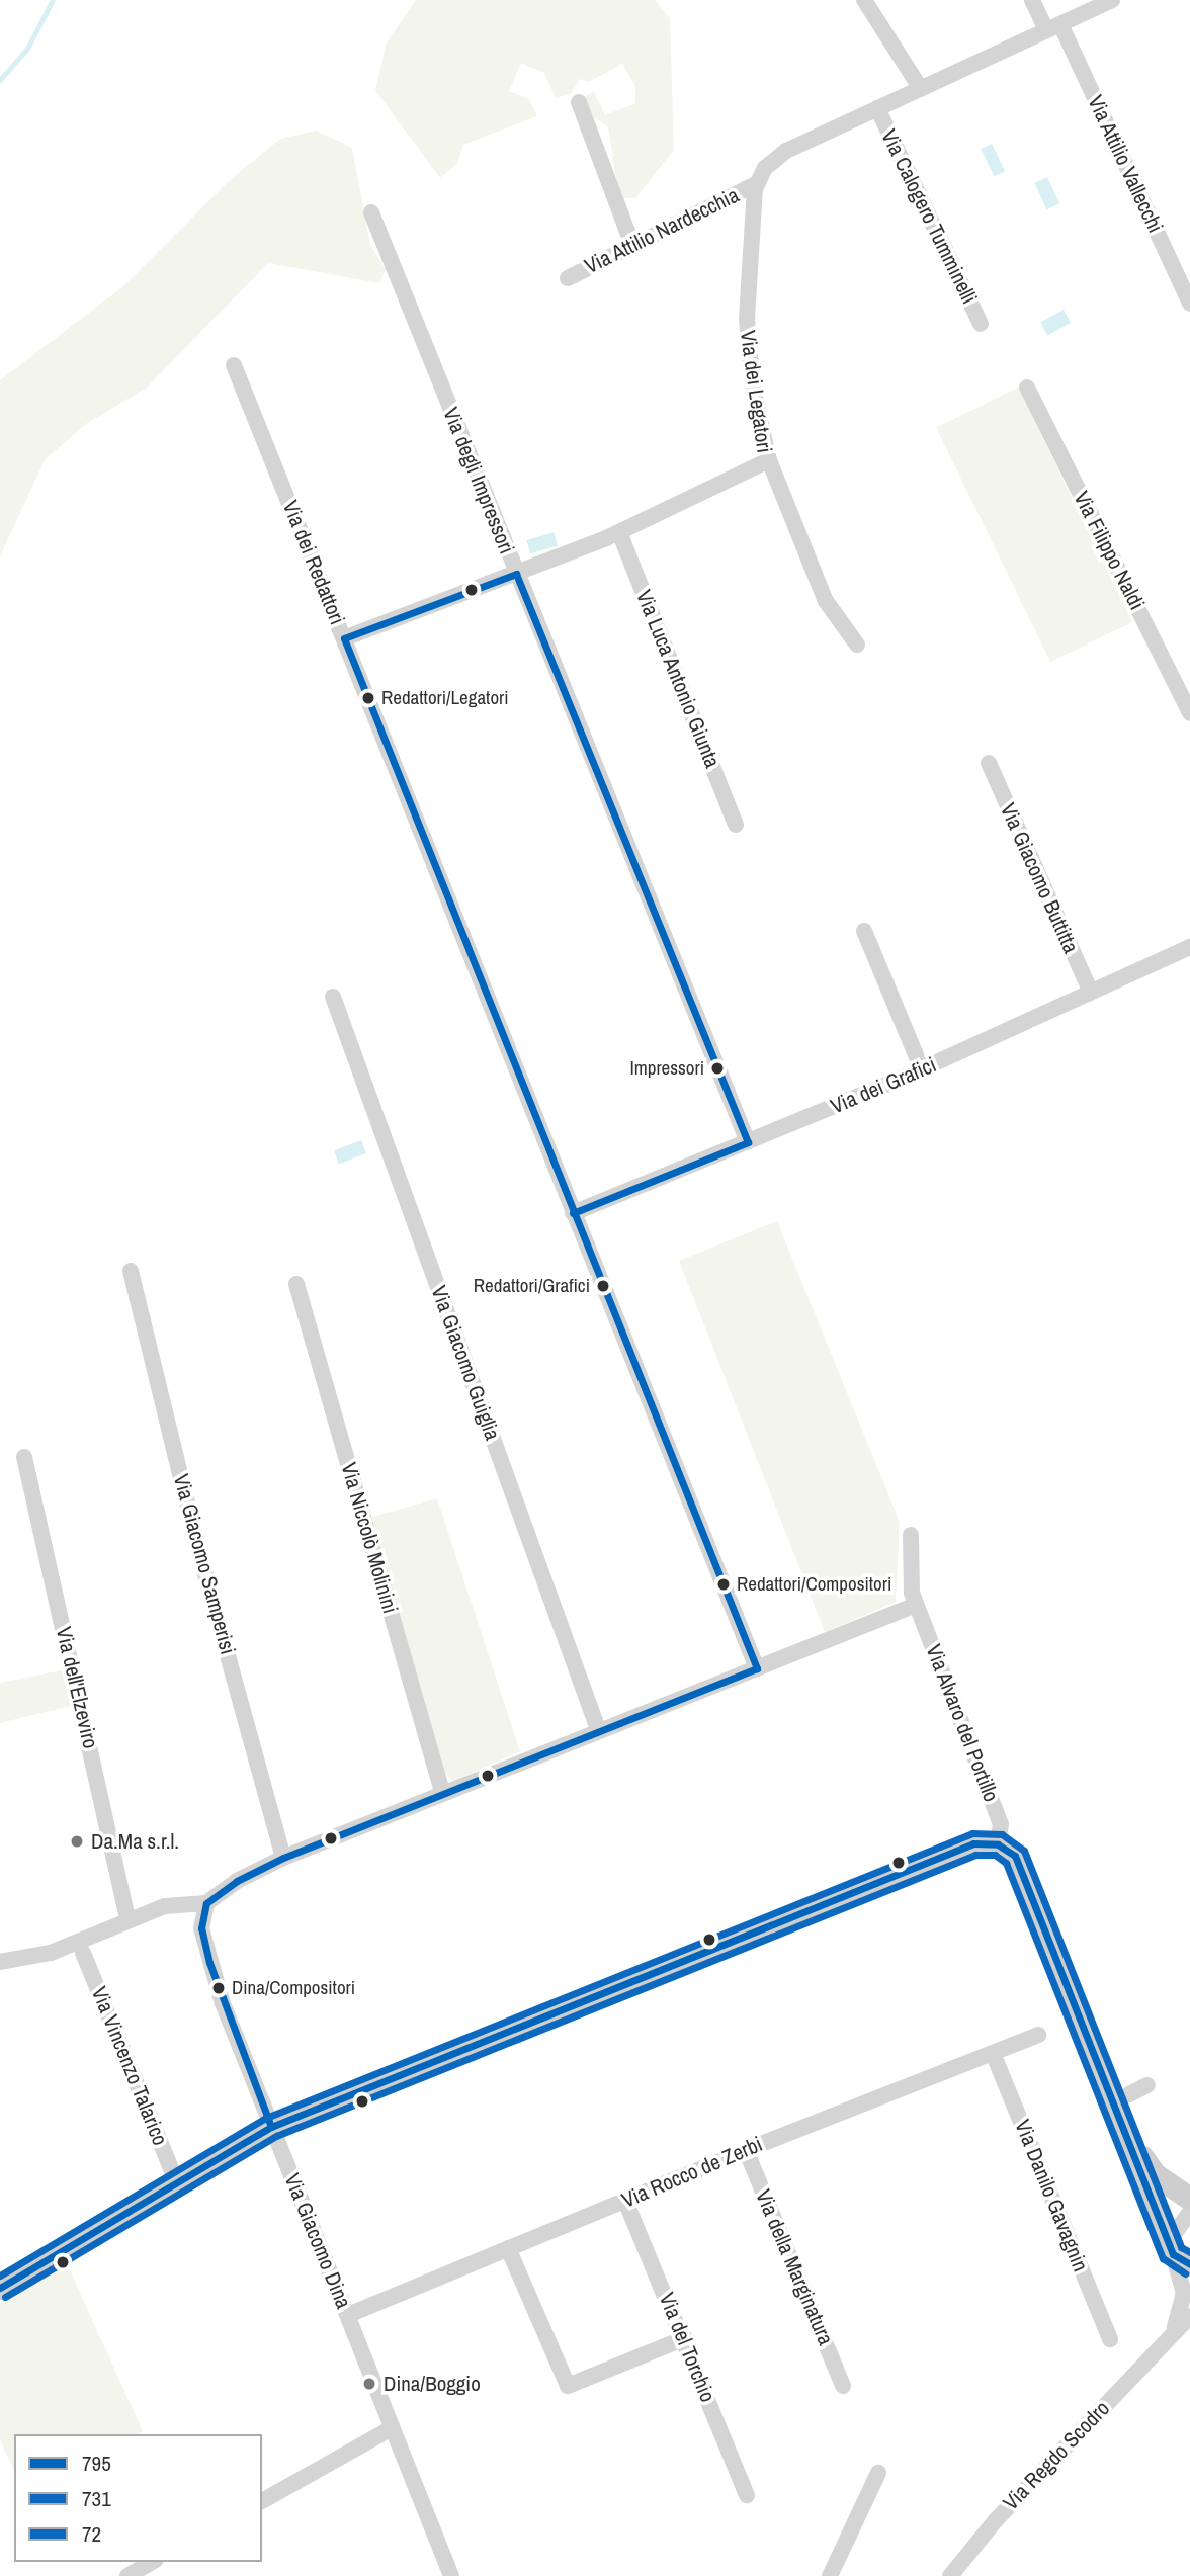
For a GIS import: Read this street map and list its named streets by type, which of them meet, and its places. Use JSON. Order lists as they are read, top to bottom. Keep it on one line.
{"streets":{"street":["Via Attilio Vallecchi","Via Calogero Tumminelli","Via Attilio Nardecchia","Via dei Legatori","Via degli Impressori","Via Filippo Naldi","Via dei Redattori","Via Luca Antonio Giunta","Via Giacomo Buttitta","Via dei Grafici","Via Giacomo Guiglia","Via Niccolò Molinini","Via Giacomo Samperisi","Via dell'Elzeviro","Via Alvaro del Portillo","Via Vincenzo Talarico","Via Rocco de Zerbi","Via Danilo Gavagnin","Via Giacomo Dina","Via della Marginatura","Via del Torchio","Via Regdo Scodro"]},"crossings":[["Via Attilio Nardecchia","Via dei Legatori"],["Via dei Legatori","Via degli Impressori"],["Via dei Legatori","Via dei Redattori"],["Via dei Legatori","Via Luca Antonio Giunta"],["Via degli Impressori","Via dei Grafici"],["Via dei Redattori","Via dei Grafici"],["Via Giacomo Buttitta","Via dei Grafici"],["Via Rocco de Zerbi","Via Danilo Gavagnin"],["Via Rocco de Zerbi","Via Giacomo Dina"],["Via Rocco de Zerbi","Via della Marginatura"],["Via Rocco de Zerbi","Via del Torchio"]],"places":["Redattori/Legatori","Impressori","Redattori/Grafici","Redattori/Compositori","Da.Ma s.r.l.","Dina/Compositori","Dina/Boggio"],"lines":["transit line 795","transit line 72","transit line 731"],"legend":["795","731","72"]}
